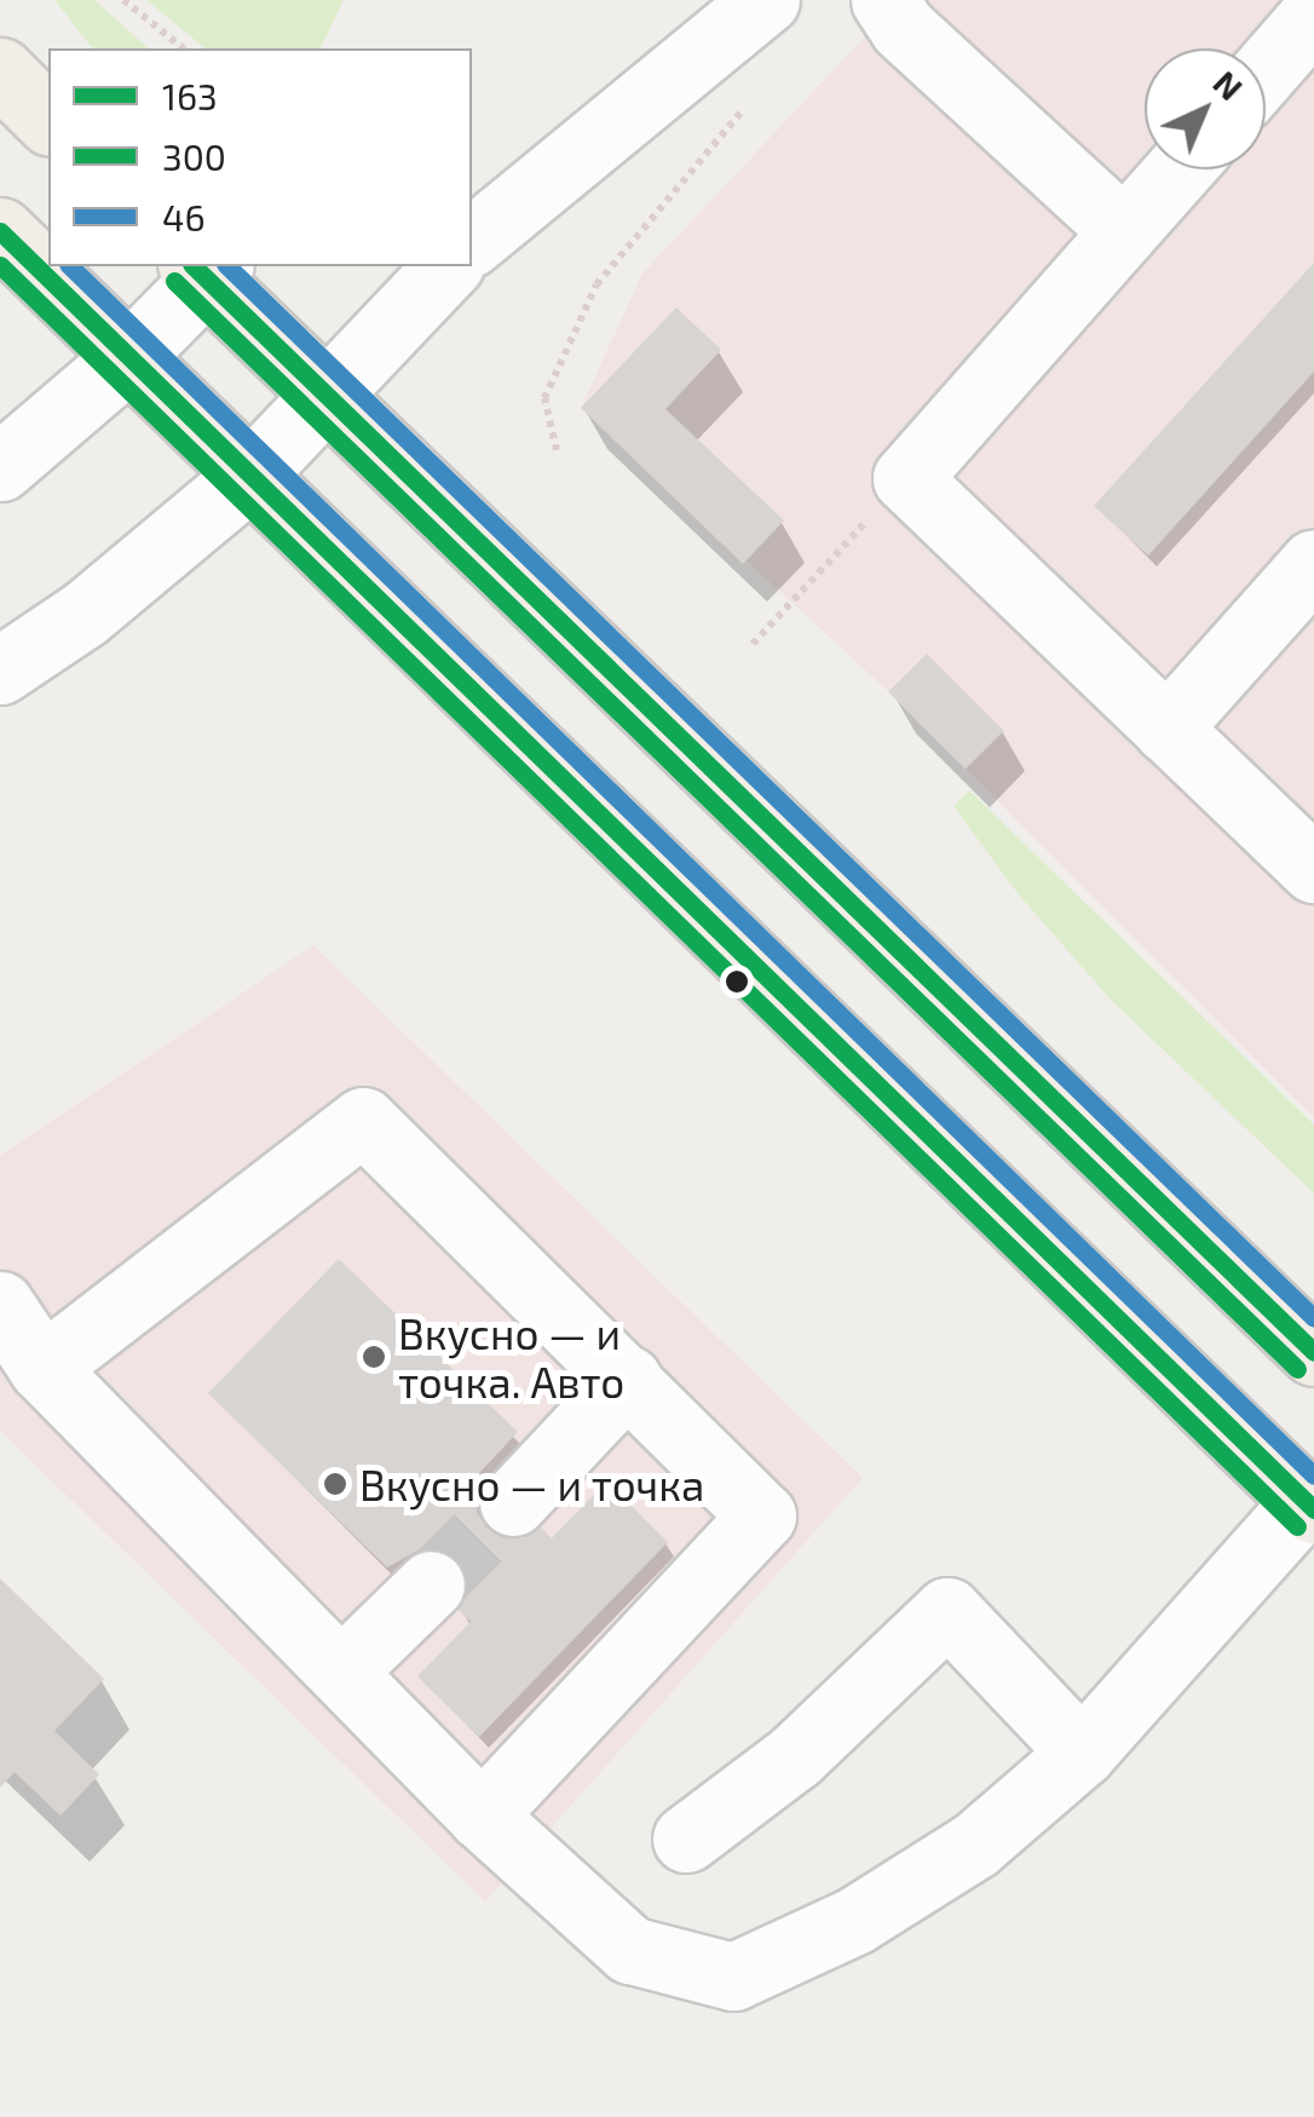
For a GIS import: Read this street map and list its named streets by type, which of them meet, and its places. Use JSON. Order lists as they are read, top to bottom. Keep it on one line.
{"places":["Вкусно — и точка. Авто","Вкусно — и точка"],"lines":["transit line 163","transit line 300","transit line 46"],"legend":["163","300","46"],"north":"top right"}
